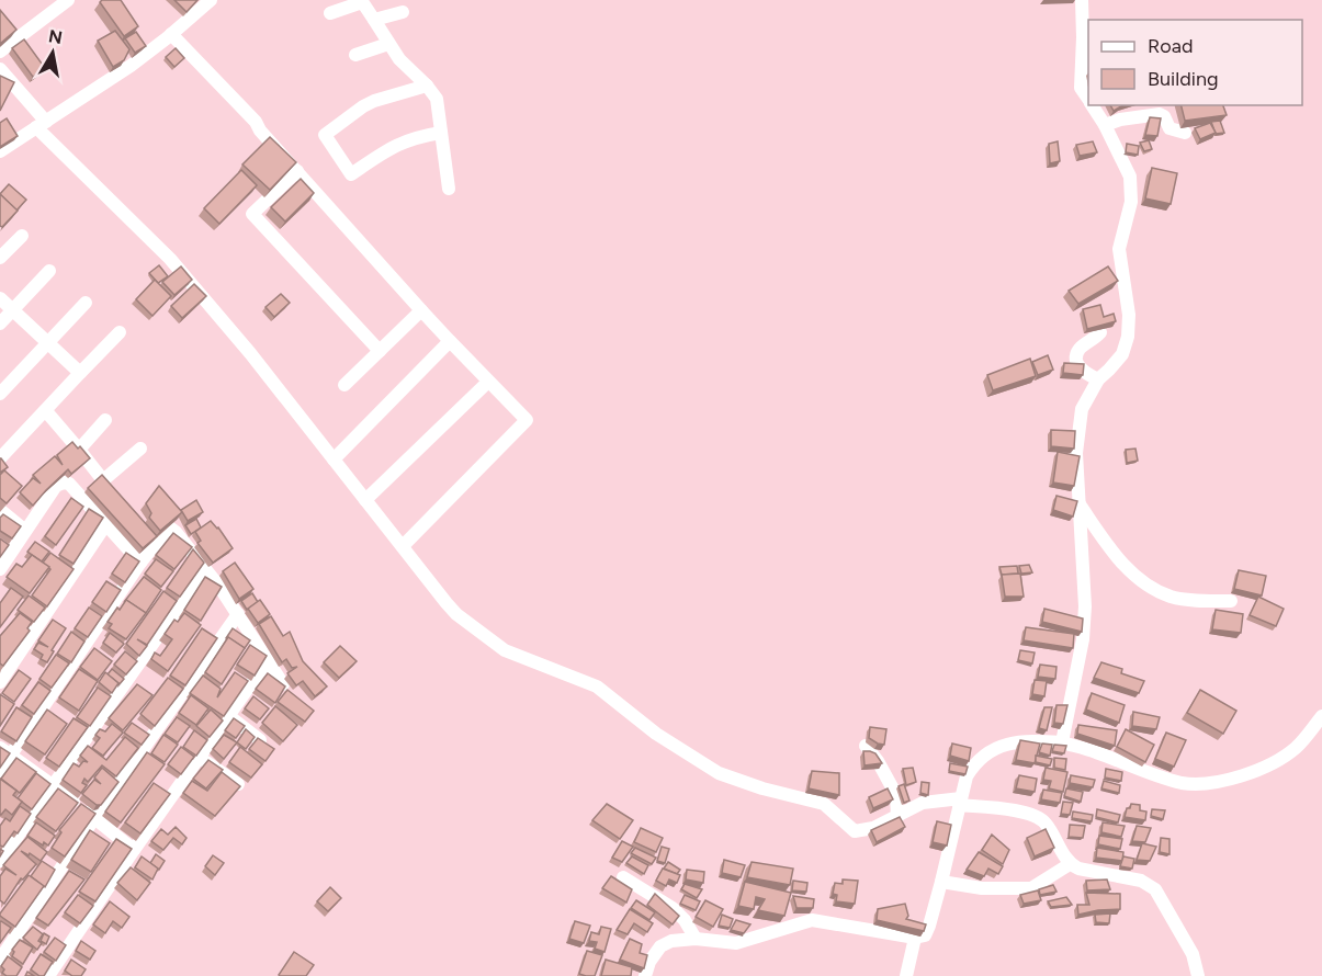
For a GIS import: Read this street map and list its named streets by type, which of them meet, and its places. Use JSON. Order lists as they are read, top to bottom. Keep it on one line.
{"legend":["Road","Building"],"north":"top"}
